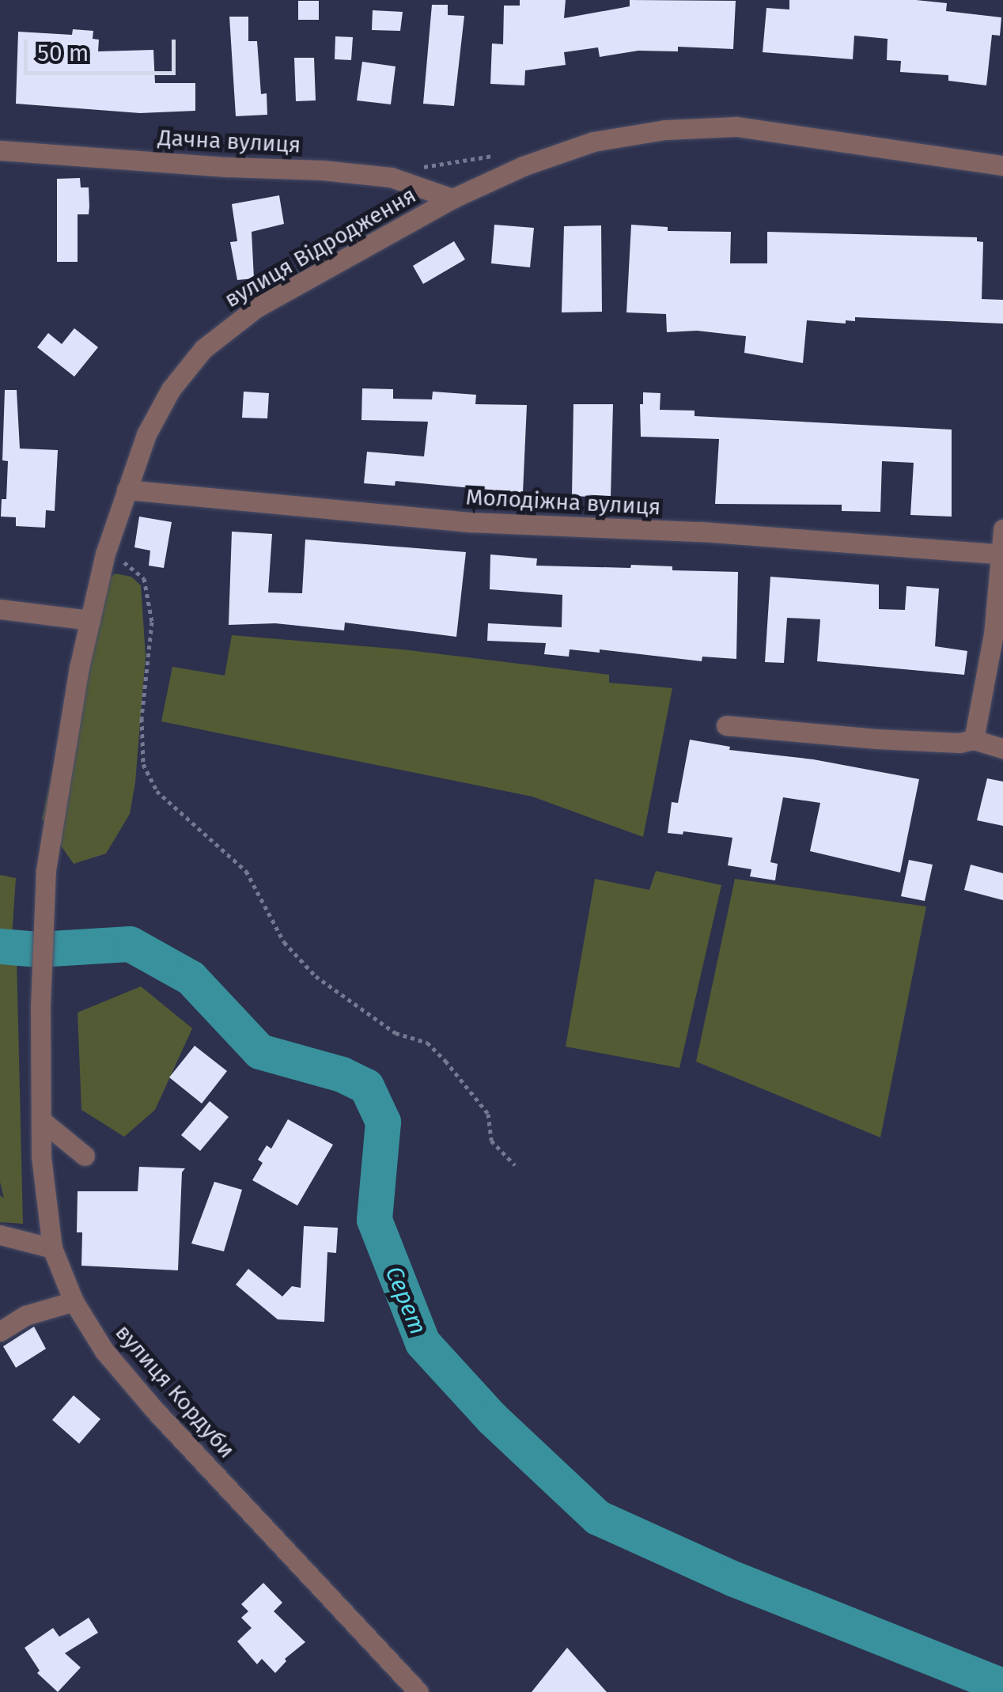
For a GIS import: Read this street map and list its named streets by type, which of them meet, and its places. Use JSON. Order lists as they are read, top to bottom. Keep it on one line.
{"streets":{"street":["Дачна вулиця","вулиця Відродження","Молодіжна вулиця","вулиця Кордуби"]},"crossings":[["Дачна вулиця","вулиця Відродження"],["вулиця Відродження","Молодіжна вулиця"],["вулиця Відродження","вулиця Кордуби"]],"water":["Серет"],"scale_bar":"50 m"}
